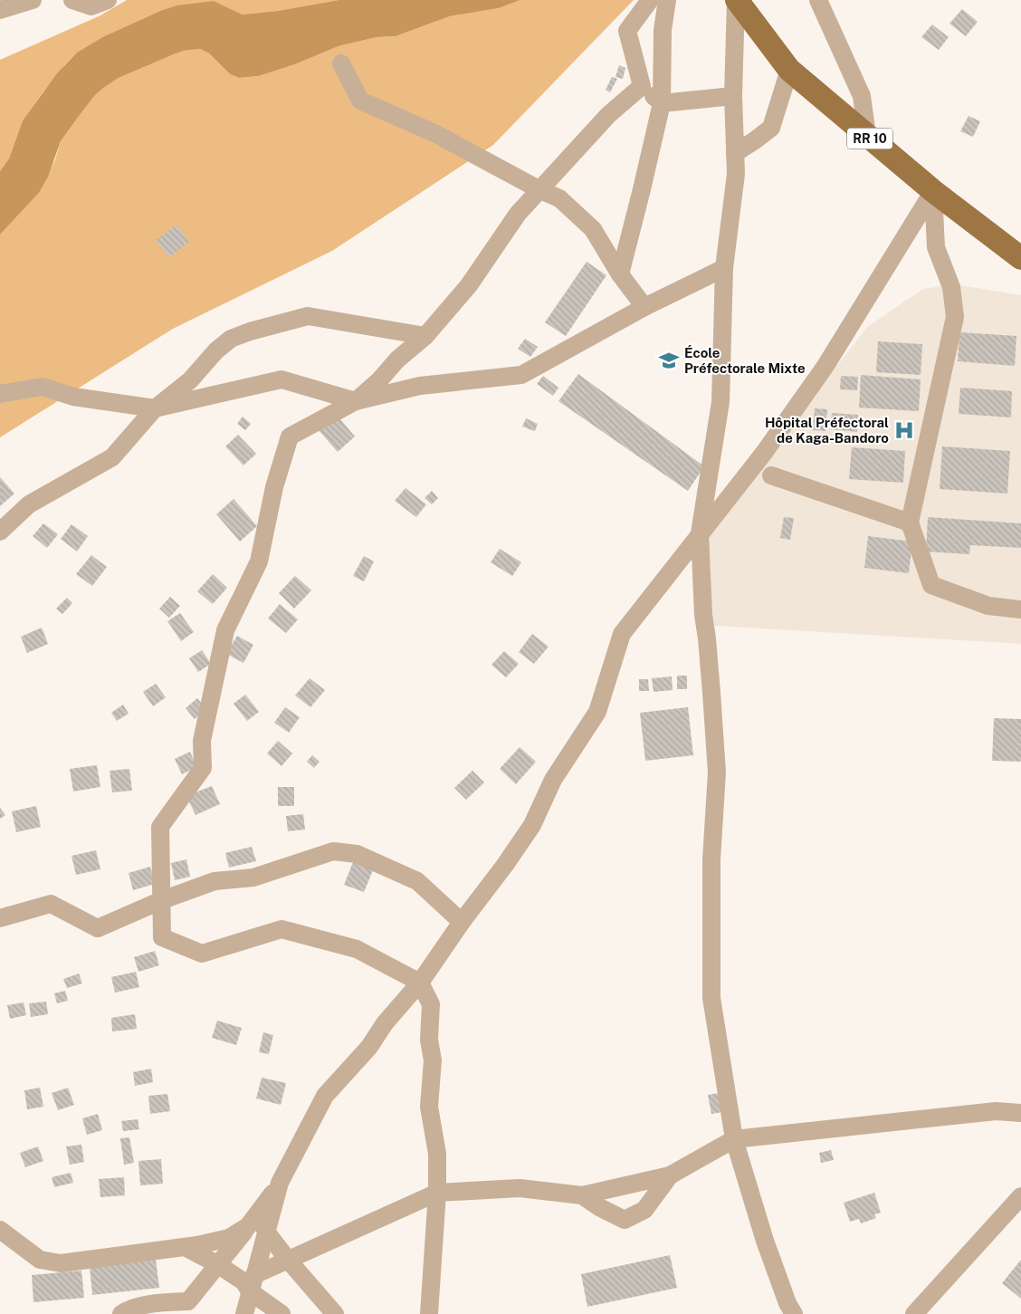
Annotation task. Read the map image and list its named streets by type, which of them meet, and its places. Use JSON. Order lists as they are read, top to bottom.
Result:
{
  "streets": {
    "main road": ["RR 10"]
  },
  "places": {
    "school or university": ["École Préfectorale Mixte"],
    "hospital": ["Hôpital Préfectoral de Kaga-Bandoro"]
  }
}
